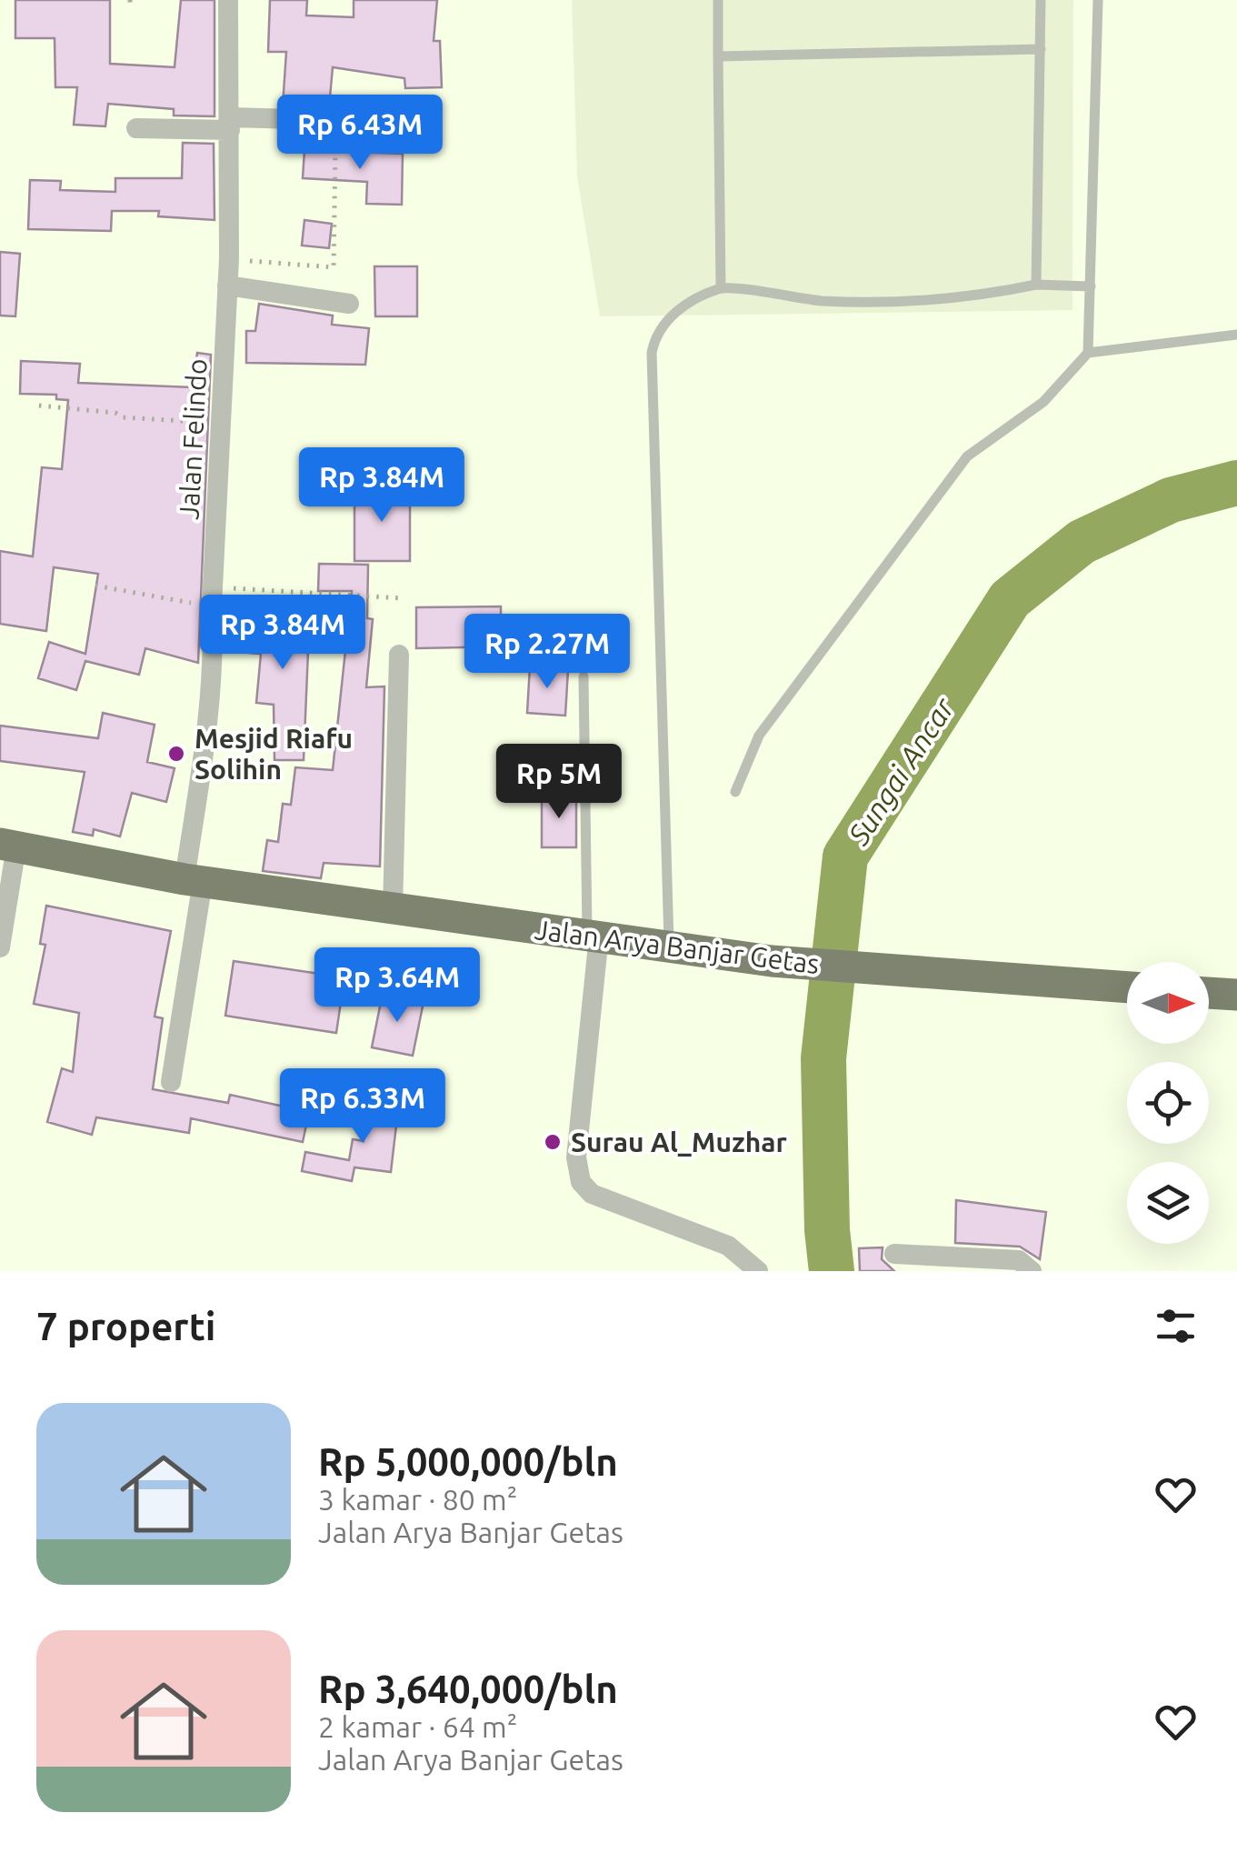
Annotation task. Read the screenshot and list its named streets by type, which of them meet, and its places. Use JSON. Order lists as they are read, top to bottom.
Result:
{
  "streets": {
    "highway": ["Jalan Arya Banjar Getas"],
    "street": ["Jalan Felindo"]
  },
  "crossings": [
    ["Jalan Felindo", "Jalan Arya Banjar Getas"]
  ],
  "water": ["Sungai Ancar"],
  "places": ["Mesjid Riafu Solihin", "Surau Al_Muzhar"],
  "north": "right",
  "page": {
    "price": [
      "Rp 6.43M",
      "Rp 3.84M",
      "Rp 3.84M",
      "Rp 2.27M",
      "Rp 5M",
      "Rp 3.64M",
      "Rp 6.33M"
    ],
    "heading": "7 properti",
    "list": [
      {
        "name": "Rp 5,000,000/bln",
        "note": "3 kamar · 80 m² · Jalan Arya Banjar Getas"
      },
      {
        "name": "Rp 3,640,000/bln",
        "note": "2 kamar · 64 m² · Jalan Arya Banjar Getas"
      }
    ]
  }
}
